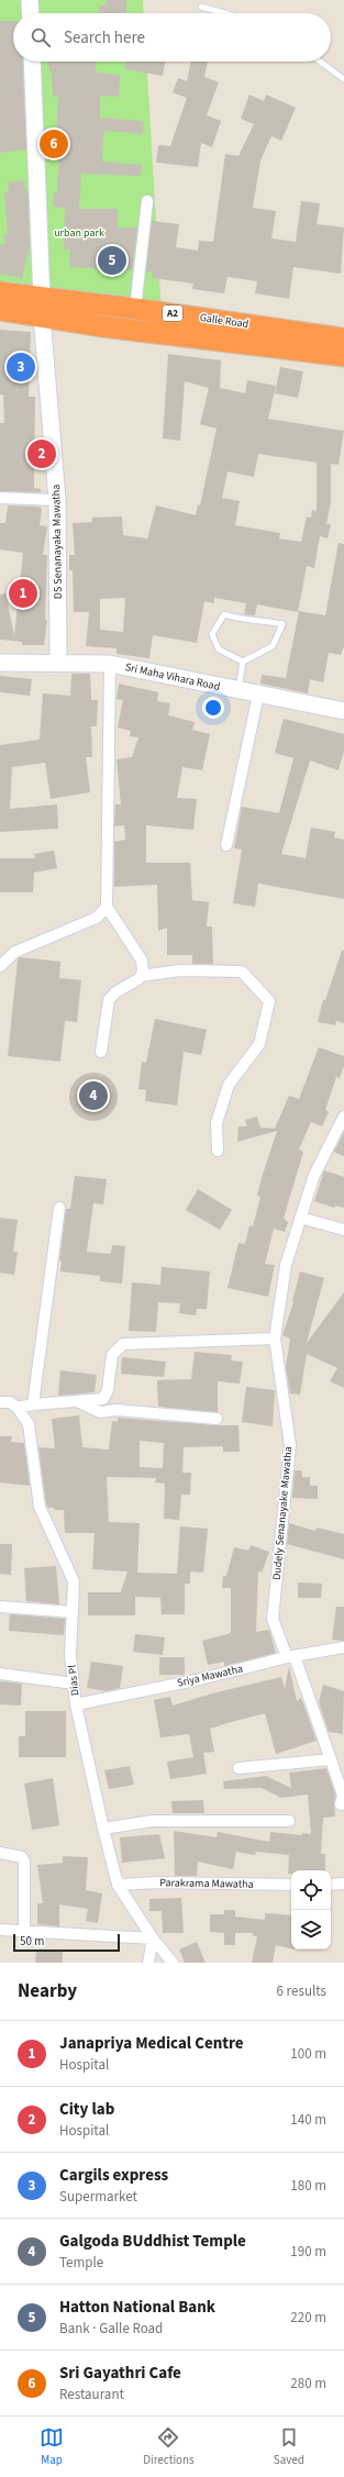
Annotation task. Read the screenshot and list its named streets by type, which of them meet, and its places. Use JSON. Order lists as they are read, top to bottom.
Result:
{
  "streets": {
    "highway": ["A2", "Galle Road"],
    "street": [
      "DS Senanayaka Mawatha",
      "Sri Maha Vihara Road",
      "Dudely Senanayake Mawatha",
      "Sriya Mawatha",
      "Dias Pl",
      "Parakrama Mawatha"
    ]
  },
  "crossings": [
    ["Galle Road", "DS Senanayaka Mawatha"],
    ["DS Senanayaka Mawatha", "Sri Maha Vihara Road"],
    ["Dudely Senanayake Mawatha", "Sriya Mawatha"],
    ["Sriya Mawatha", "Dias Pl"],
    ["Dias Pl", "Parakrama Mawatha"]
  ],
  "parks": ["urban park"],
  "scale_bar": "50 m",
  "page": {
    "search": "Search here",
    "pins": [
      "6",
      "5",
      "3",
      "2",
      "1",
      "4"
    ],
    "scale": "50 m",
    "heading": ["Nearby", "6 results"],
    "list": [
      {
        "mark": "1",
        "name": "Janapriya Medical Centre",
        "note": "Hospital",
        "value": "100 m"
      },
      {
        "mark": "2",
        "name": "City lab",
        "note": "Hospital",
        "value": "140 m"
      },
      {
        "mark": "3",
        "name": "Cargils express",
        "note": "Supermarket",
        "value": "180 m"
      },
      {
        "mark": "4",
        "name": "Galgoda BUddhist Temple",
        "note": "Temple",
        "value": "190 m"
      },
      {
        "mark": "5",
        "name": "Hatton National Bank",
        "note": "Bank · Galle Road",
        "value": "220 m"
      },
      {
        "mark": "6",
        "name": "Sri Gayathri Cafe",
        "note": "Restaurant",
        "value": "280 m"
      }
    ],
    "nav": ["Map", "Directions", "Saved"]
  }
}
